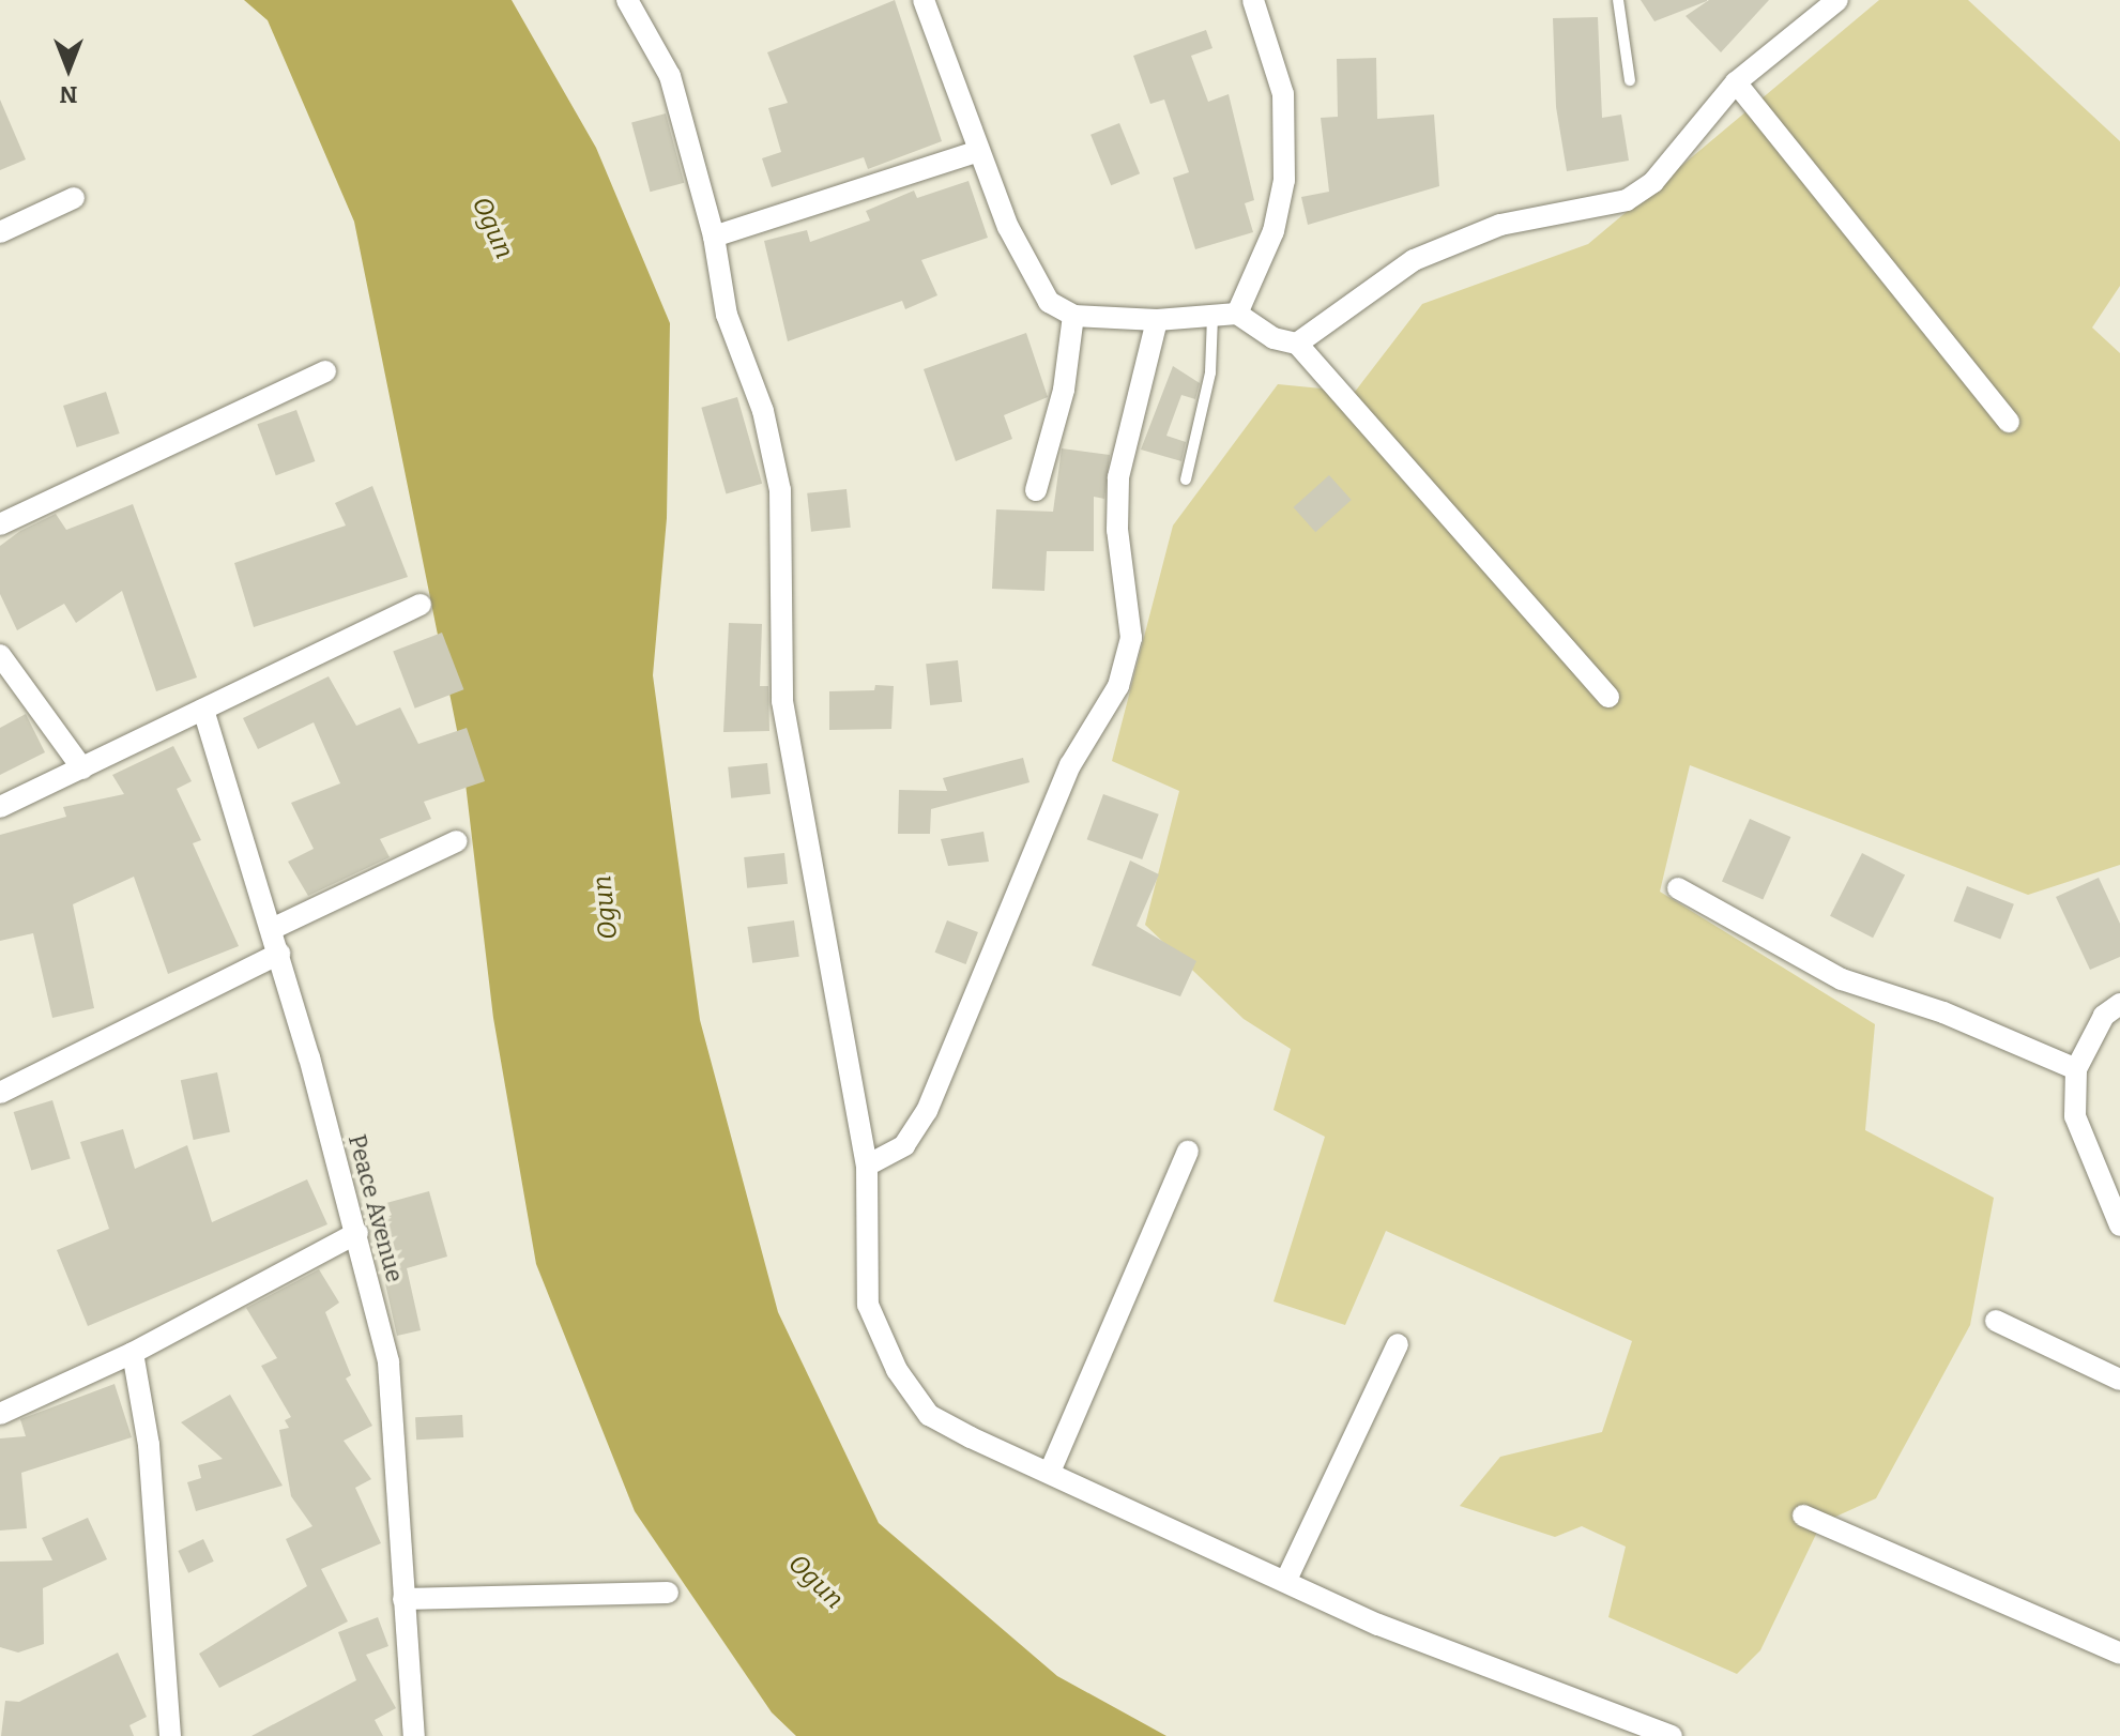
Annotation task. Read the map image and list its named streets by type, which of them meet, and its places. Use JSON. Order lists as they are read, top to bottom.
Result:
{
  "streets": {
    "street": ["Peace Avenue"]
  },
  "water": ["Ogun"],
  "north": "bottom"
}
